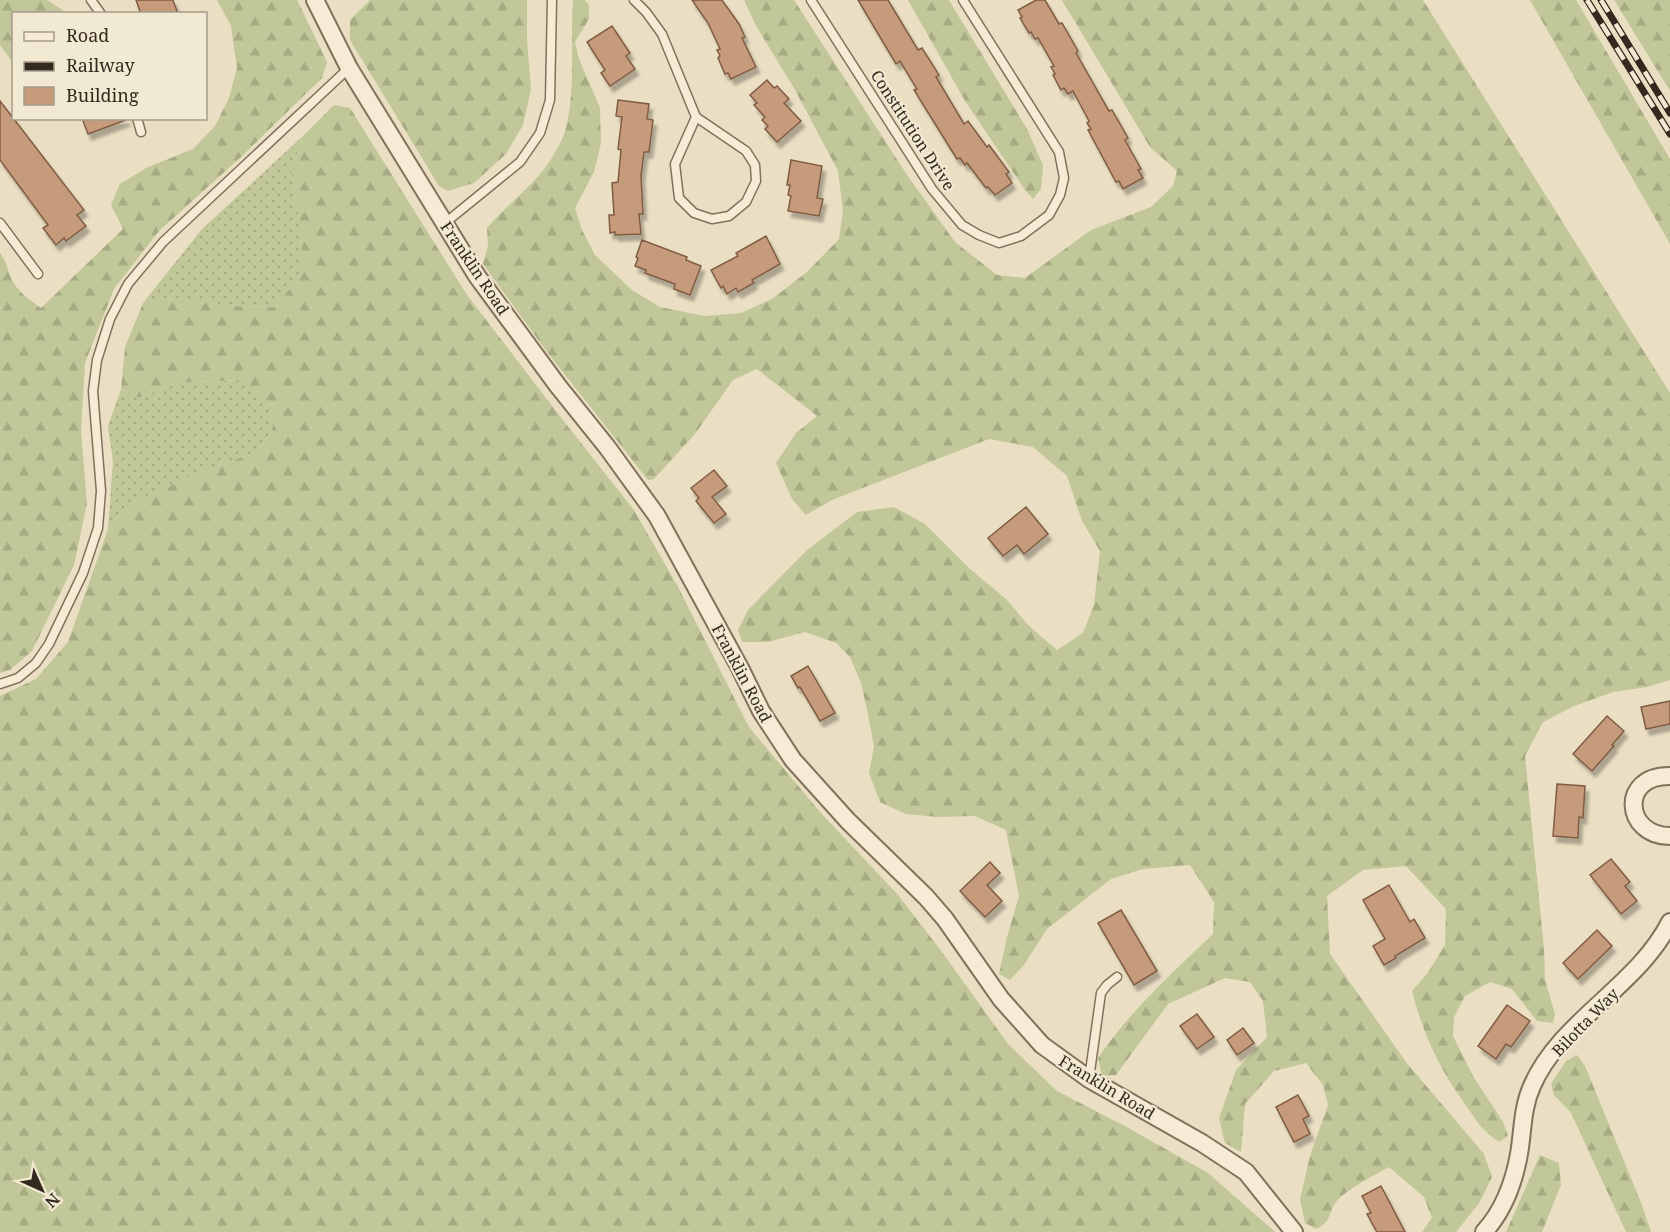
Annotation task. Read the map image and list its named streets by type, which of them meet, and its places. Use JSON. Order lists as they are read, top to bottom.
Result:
{
  "streets": {
    "street": ["Franklin Road", "Bilotta Way"],
    "lane": ["Constitution Drive"]
  },
  "legend": ["Road", "Railway", "Building"],
  "north": "bottom right"
}
